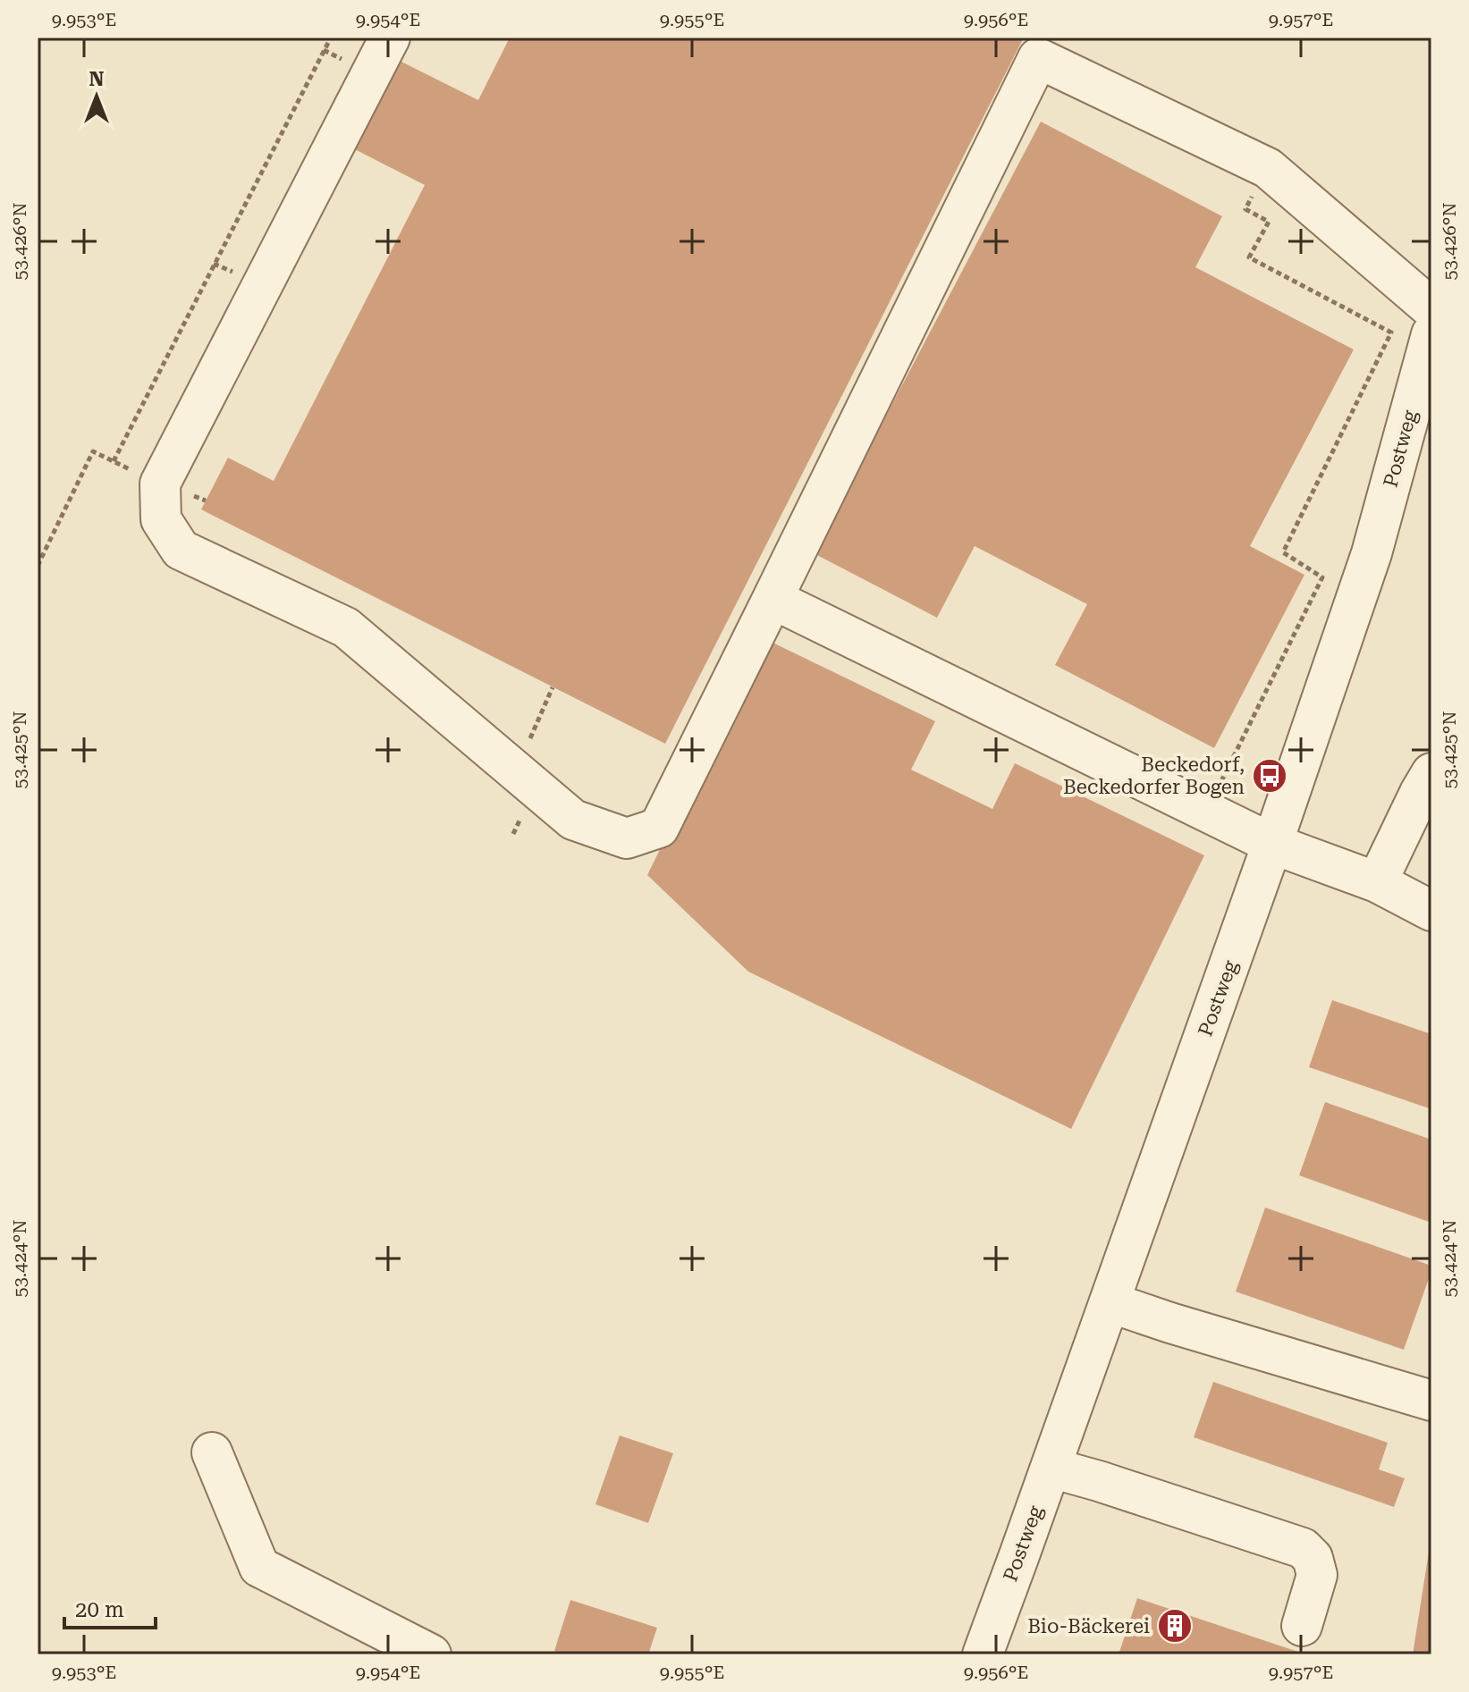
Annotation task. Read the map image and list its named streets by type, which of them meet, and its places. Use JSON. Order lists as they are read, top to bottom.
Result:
{
  "streets": {
    "street": ["Postweg"]
  },
  "places": {
    "bus stop": ["Beckedorf, Beckedorfer Bogen"],
    "building": ["Bio-Bäckerei"]
  },
  "scale_bar": "20 m",
  "north": "top",
  "coordinates": [
    "9.953°E",
    "9.954°E",
    "9.955°E",
    "9.956°E",
    "9.957°E",
    "53.426°N",
    "53.425°N",
    "53.424°N"
  ]
}
